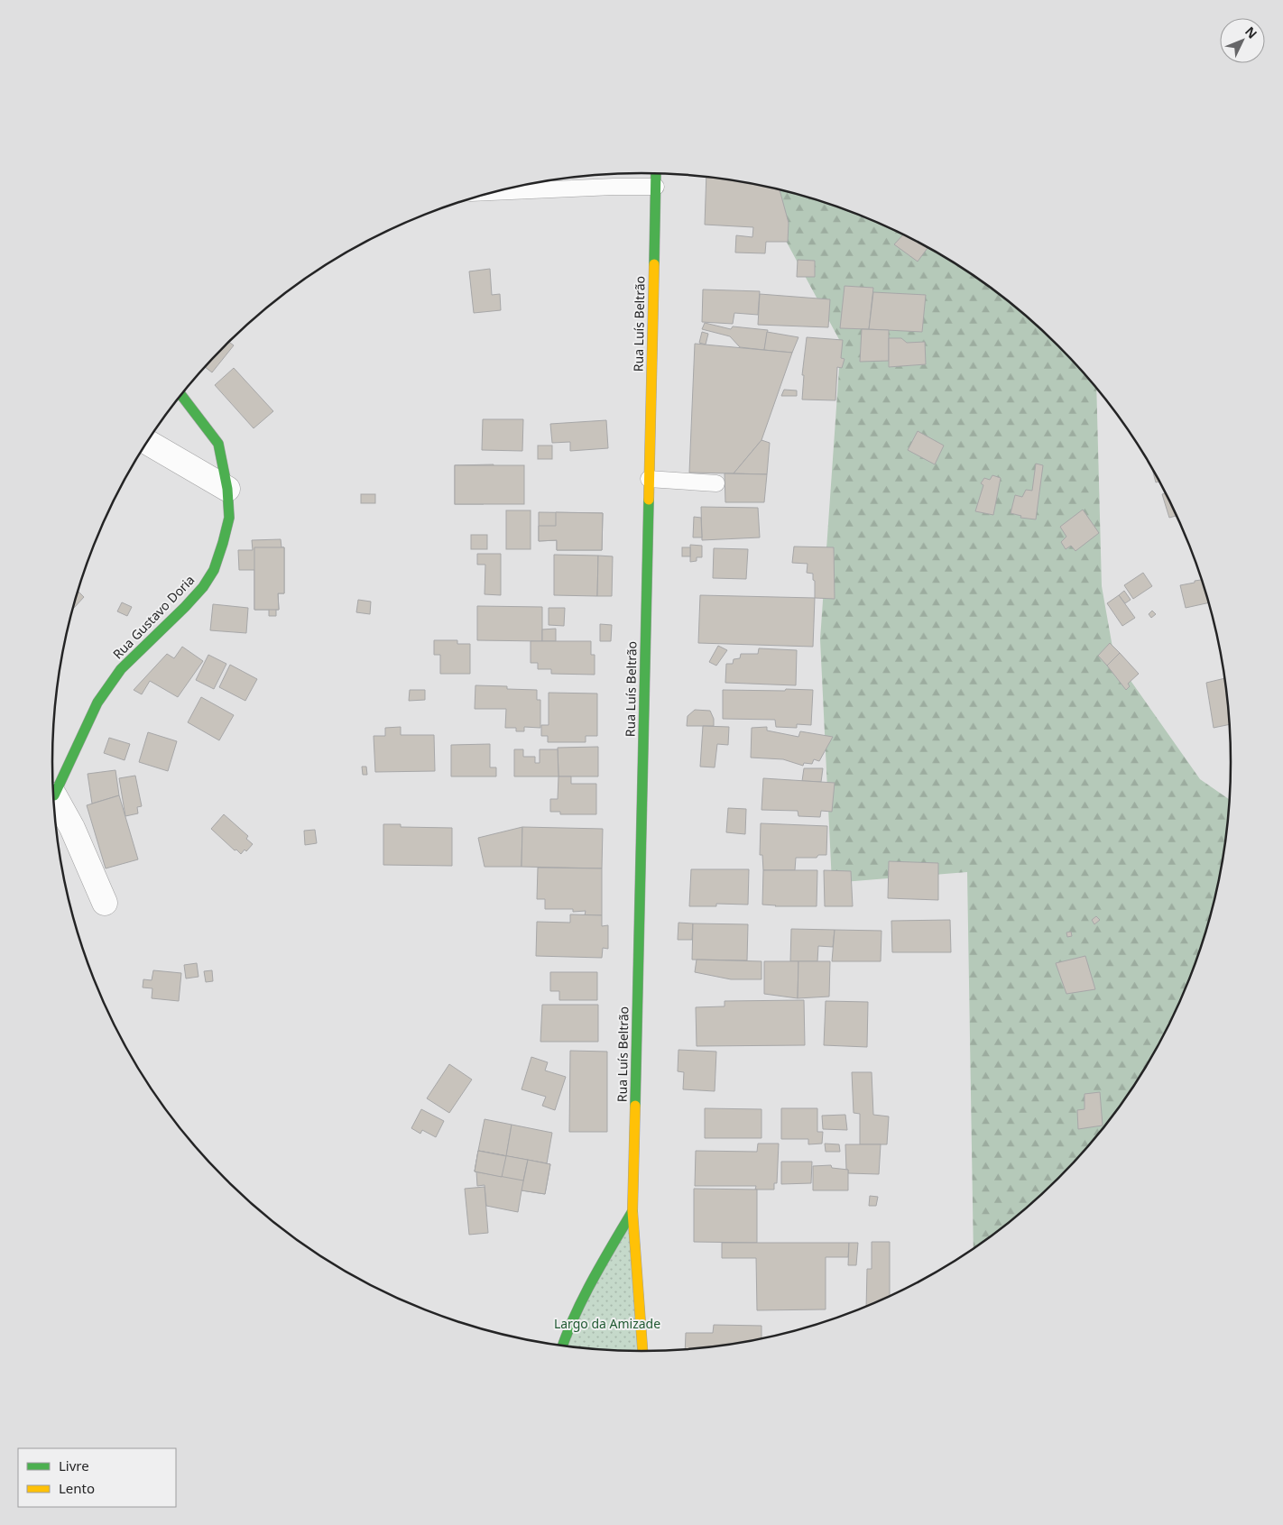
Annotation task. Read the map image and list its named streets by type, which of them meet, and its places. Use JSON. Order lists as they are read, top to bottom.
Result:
{
  "streets": {
    "main road": ["Rua Luís Beltrão", "Rua Gustavo Doria"]
  },
  "parks": ["Largo da Amizade"],
  "legend": ["Livre", "Lento"],
  "north": "top right"
}
